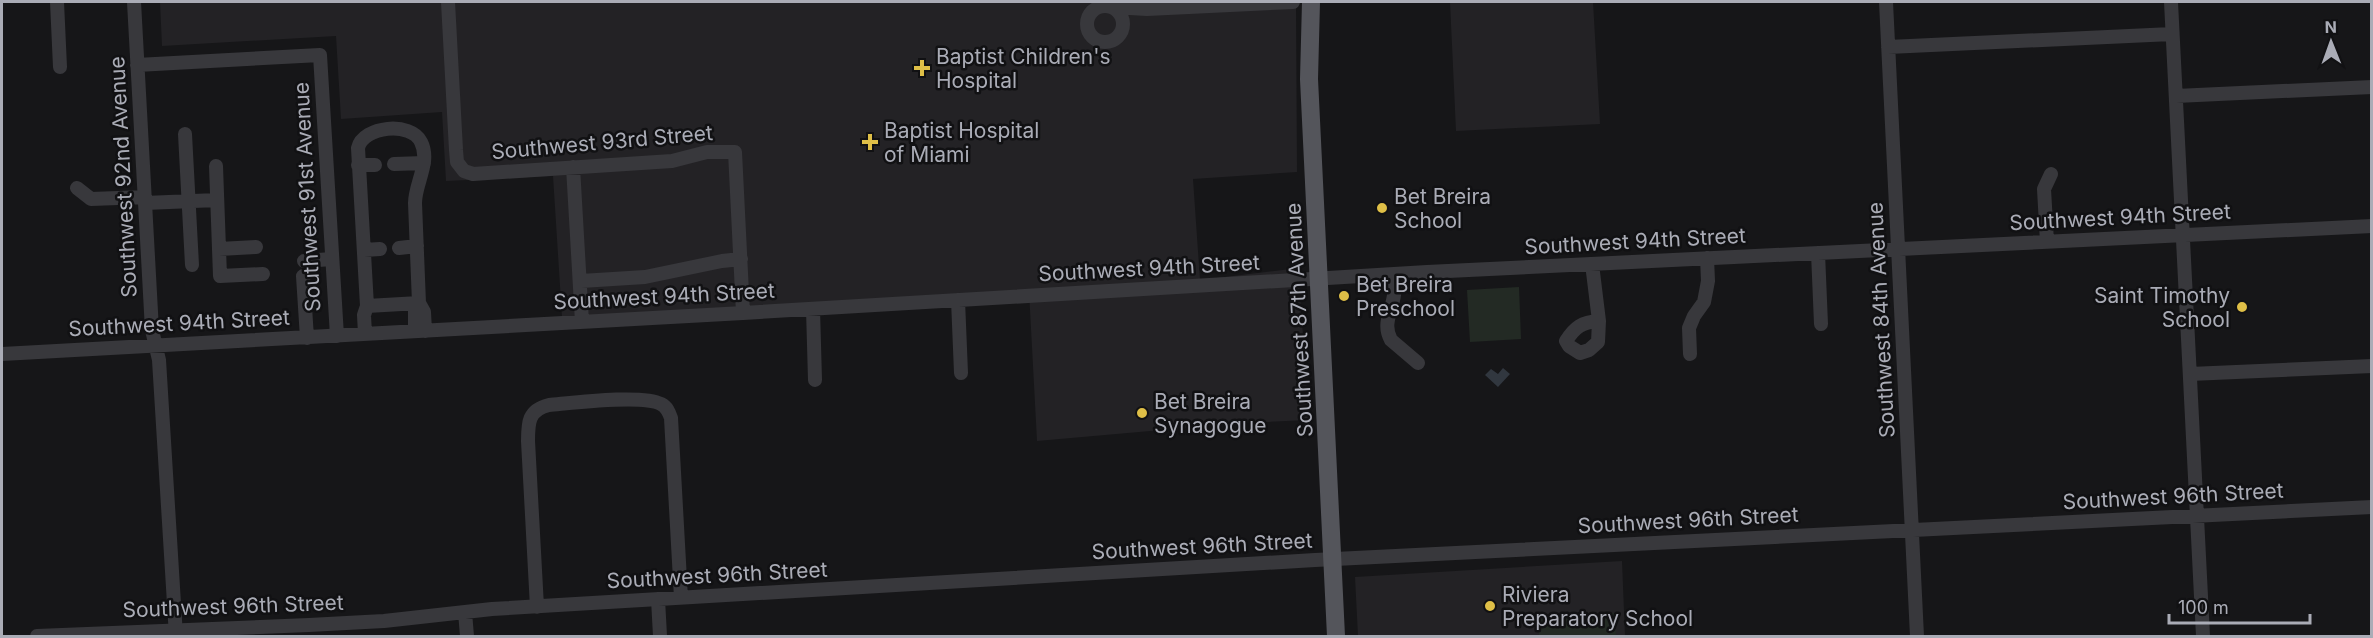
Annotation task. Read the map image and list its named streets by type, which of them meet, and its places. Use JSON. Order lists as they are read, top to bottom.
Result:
{
  "streets": {
    "main road": ["Southwest 87th Avenue"],
    "street": [
      "Southwest 93rd Street",
      "Southwest 92nd Avenue",
      "Southwest 91st Avenue",
      "Southwest 94th Street",
      "Southwest 84th Avenue",
      "Southwest 96th Street"
    ]
  },
  "crossings": [
    ["Southwest 92nd Avenue", "Southwest 91st Avenue"],
    ["Southwest 92nd Avenue", "Southwest 94th Street"],
    ["Southwest 92nd Avenue", "Southwest 96th Street"],
    ["Southwest 91st Avenue", "Southwest 94th Street"],
    ["Southwest 94th Street", "Southwest 87th Avenue"],
    ["Southwest 94th Street", "Southwest 84th Avenue"],
    ["Southwest 87th Avenue", "Southwest 96th Street"],
    ["Southwest 84th Avenue", "Southwest 96th Street"]
  ],
  "places": {
    "health": ["Baptist Children's Hospital", "Baptist Hospital of Miami"],
    "other": [
      "Bet Breira School",
      "Bet Breira Preschool",
      "Saint Timothy School",
      "Bet Breira Synagogue",
      "Riviera Preparatory School"
    ]
  },
  "scale_bar": "100 m",
  "north": "top"
}
